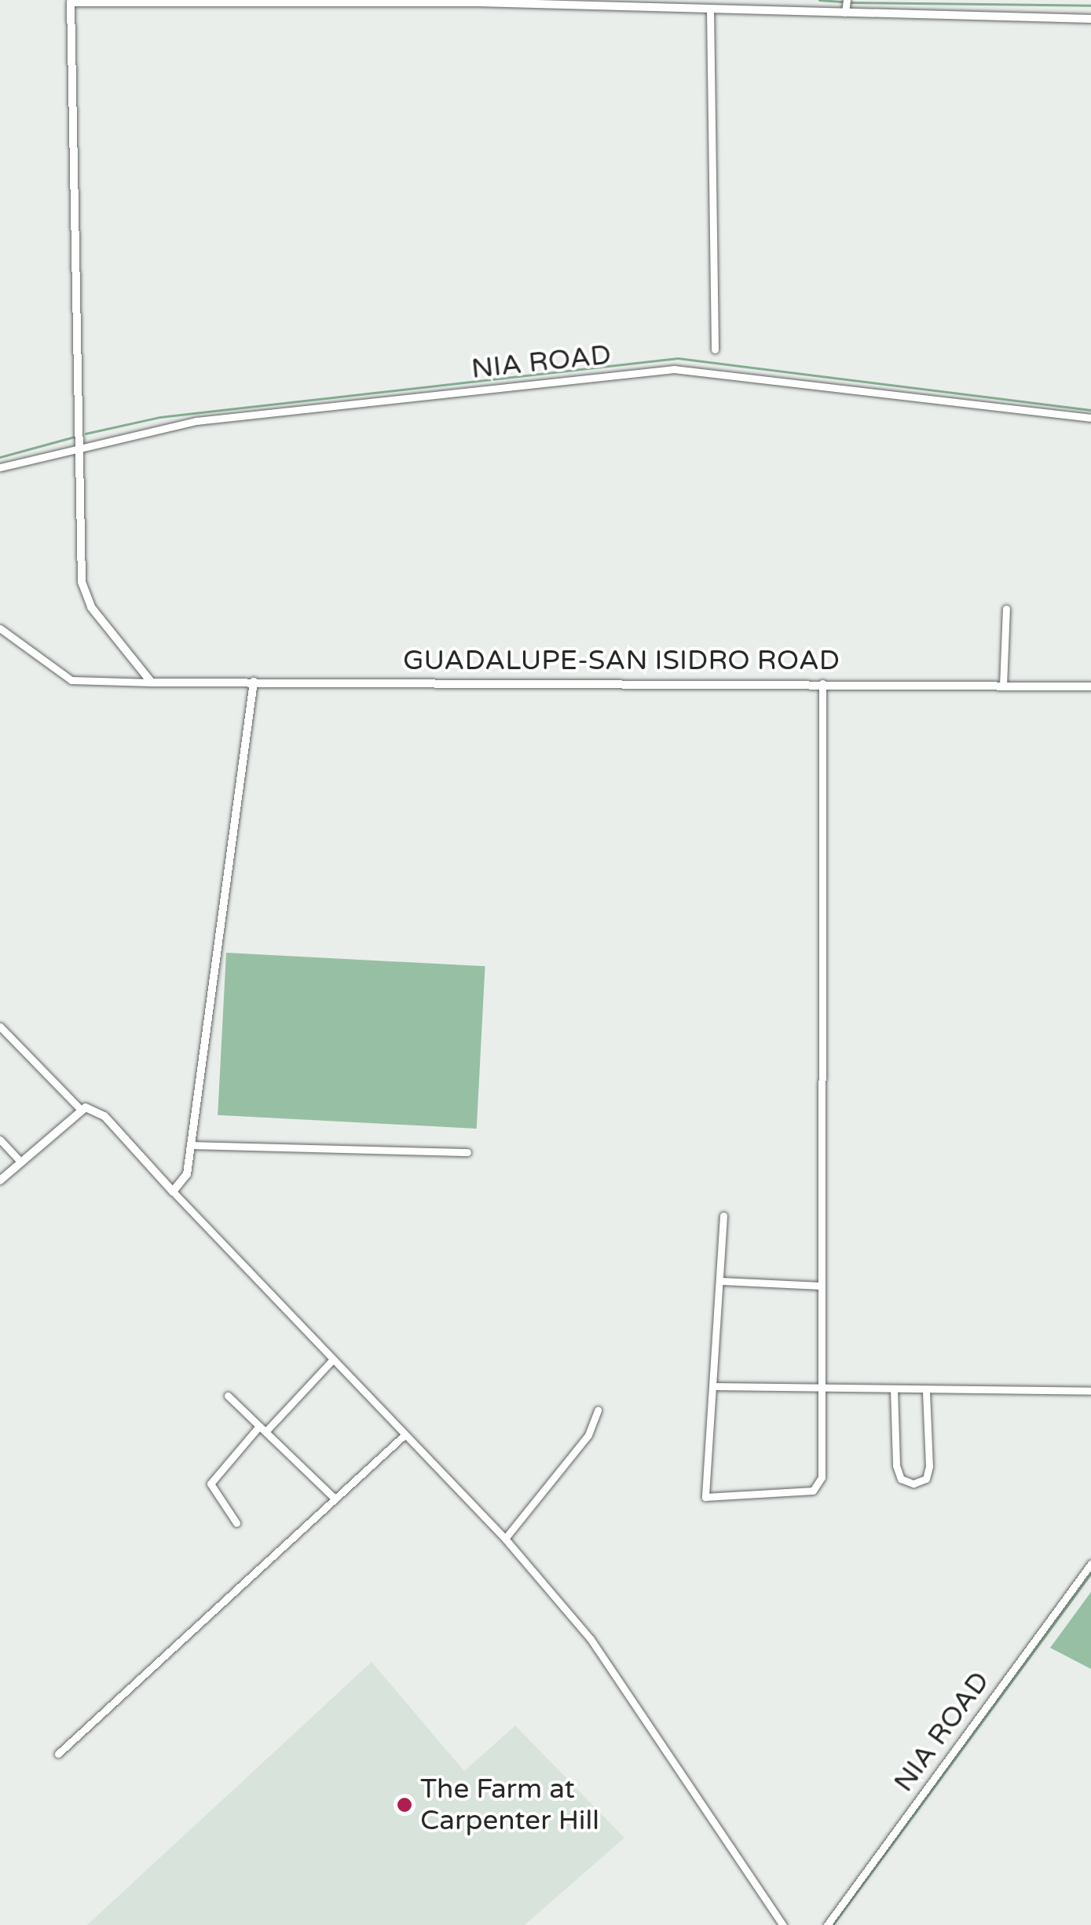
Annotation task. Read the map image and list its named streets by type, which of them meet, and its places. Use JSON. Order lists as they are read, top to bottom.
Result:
{
  "streets": {
    "street": ["NIA ROAD", "GUADALUPE-SAN ISIDRO ROAD"]
  },
  "places": ["The Farm at Carpenter Hill"]
}
